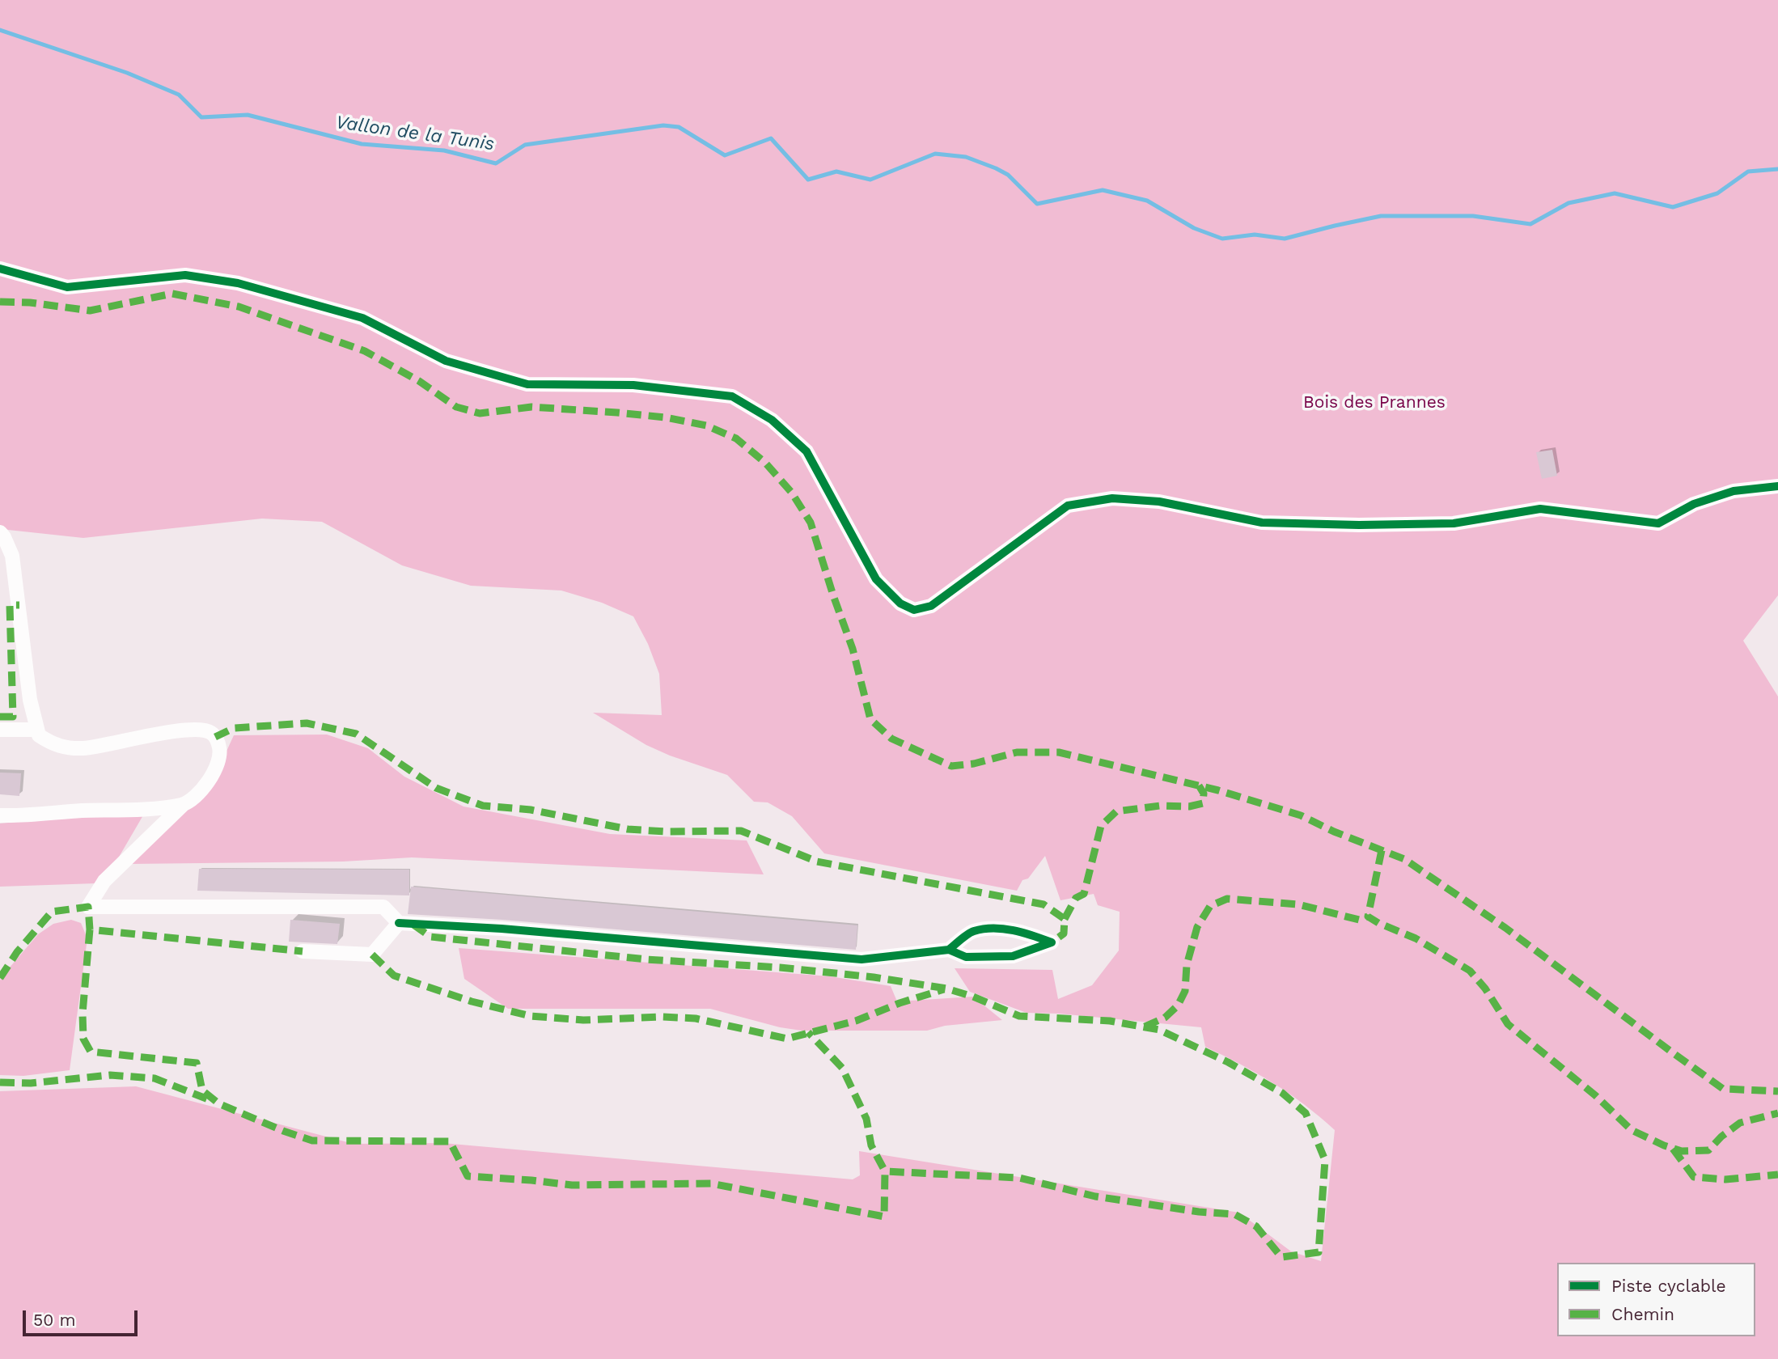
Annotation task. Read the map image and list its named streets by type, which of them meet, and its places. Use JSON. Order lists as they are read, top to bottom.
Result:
{
  "water": ["Vallon de la Tunis"],
  "parks": ["Bois des Prannes"],
  "legend": ["Piste cyclable", "Chemin"],
  "scale_bar": "50 m"
}
